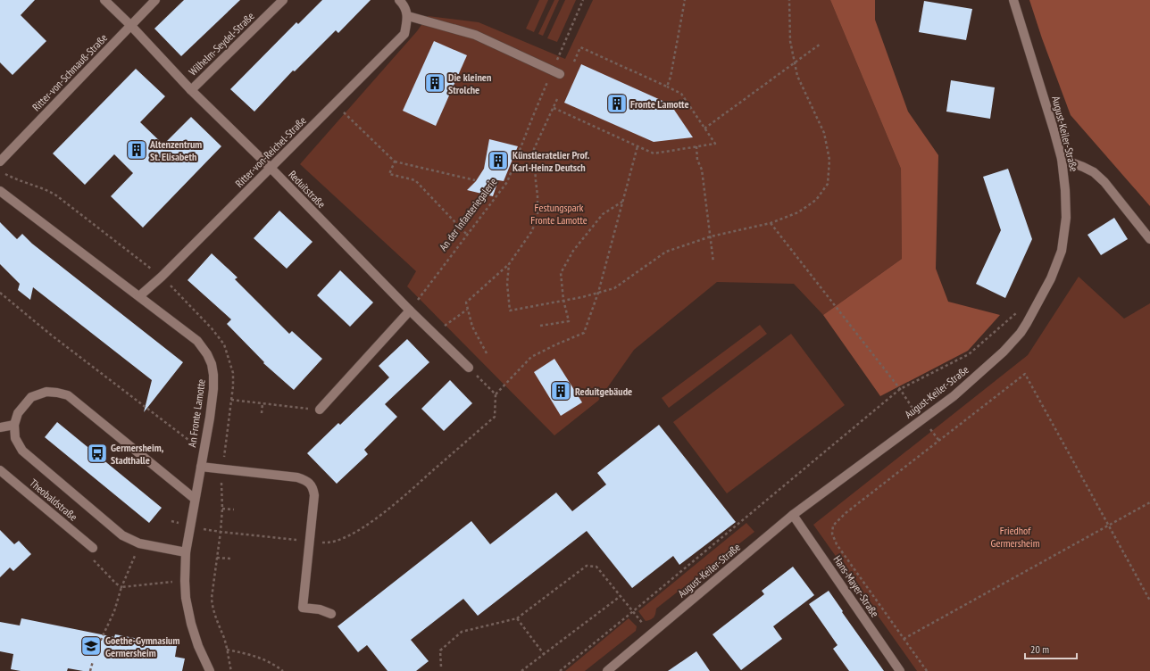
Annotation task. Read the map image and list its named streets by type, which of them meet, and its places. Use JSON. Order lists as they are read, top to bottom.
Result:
{
  "streets": {
    "street": [
      "Wilhelm-Seydel-Straße",
      "Ritter-von-Schmauß-Straße",
      "August-Keiler-Straße",
      "Ritter-von-Reichel-Straße",
      "Reduitstraße",
      "An Fronte Lamotte",
      "Theobaldstraße",
      "Hans-Mayer-Straße"
    ],
    "path": ["An der Infanteriegalerie"]
  },
  "crossings": [
    ["Wilhelm-Seydel-Straße", "Reduitstraße"],
    ["Ritter-von-Schmauß-Straße", "Reduitstraße"],
    ["August-Keiler-Straße", "Hans-Mayer-Straße"],
    ["Ritter-von-Reichel-Straße", "Reduitstraße"],
    ["Ritter-von-Reichel-Straße", "An Fronte Lamotte"],
    ["Reduitstraße", "An der Infanteriegalerie"]
  ],
  "parks": ["Festungspark Fronte Lamotte", "Friedhof Germersheim"],
  "places": {
    "building": [
      "Die kleinen Strolche",
      "Fronte Lamotte",
      "Altenzentrum St. Elisabeth",
      "Künstleratelier Prof. Karl-Heinz Deutsch",
      "Reduitgebäude"
    ],
    "bus stop": ["Germersheim, Stadthalle"],
    "school or university": ["Goethe-Gymnasium Germersheim"]
  },
  "scale_bar": "20 m"
}
